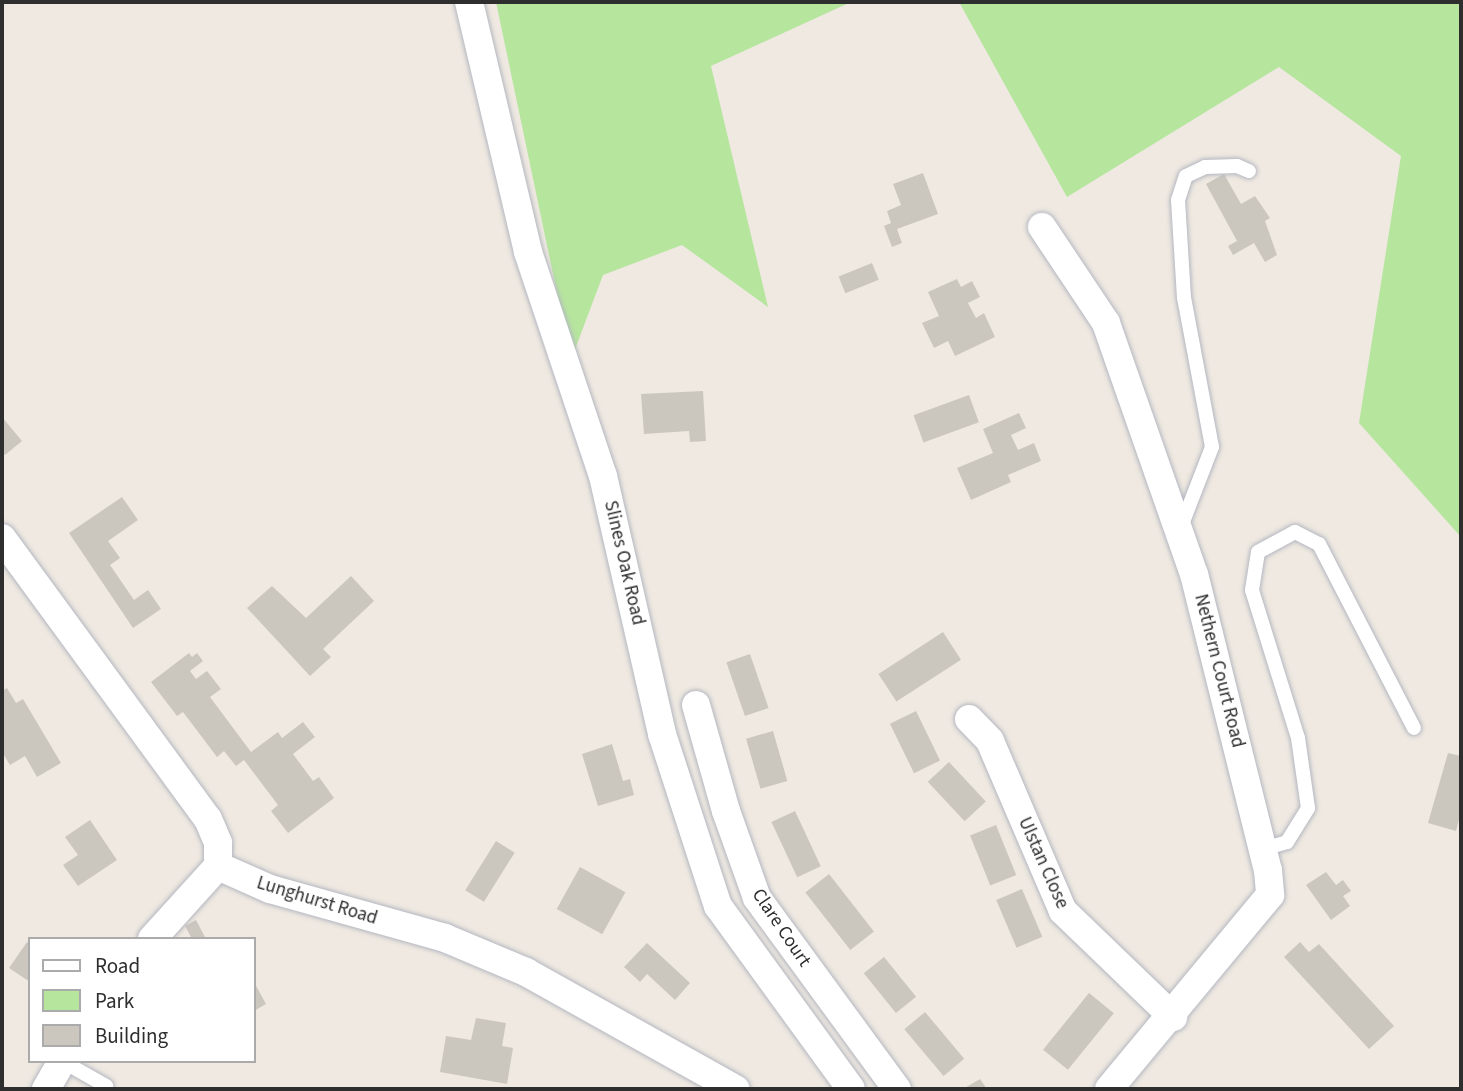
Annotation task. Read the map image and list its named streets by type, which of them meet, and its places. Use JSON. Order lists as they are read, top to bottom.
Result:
{
  "streets": {
    "street": [
      "Slines Oak Road",
      "Nethern Court Road",
      "Ulstan Close",
      "Lunghurst Road",
      "Clare Court"
    ]
  },
  "crossings": [
    ["Nethern Court Road", "Ulstan Close"]
  ],
  "legend": ["Road", "Park", "Building"]
}
